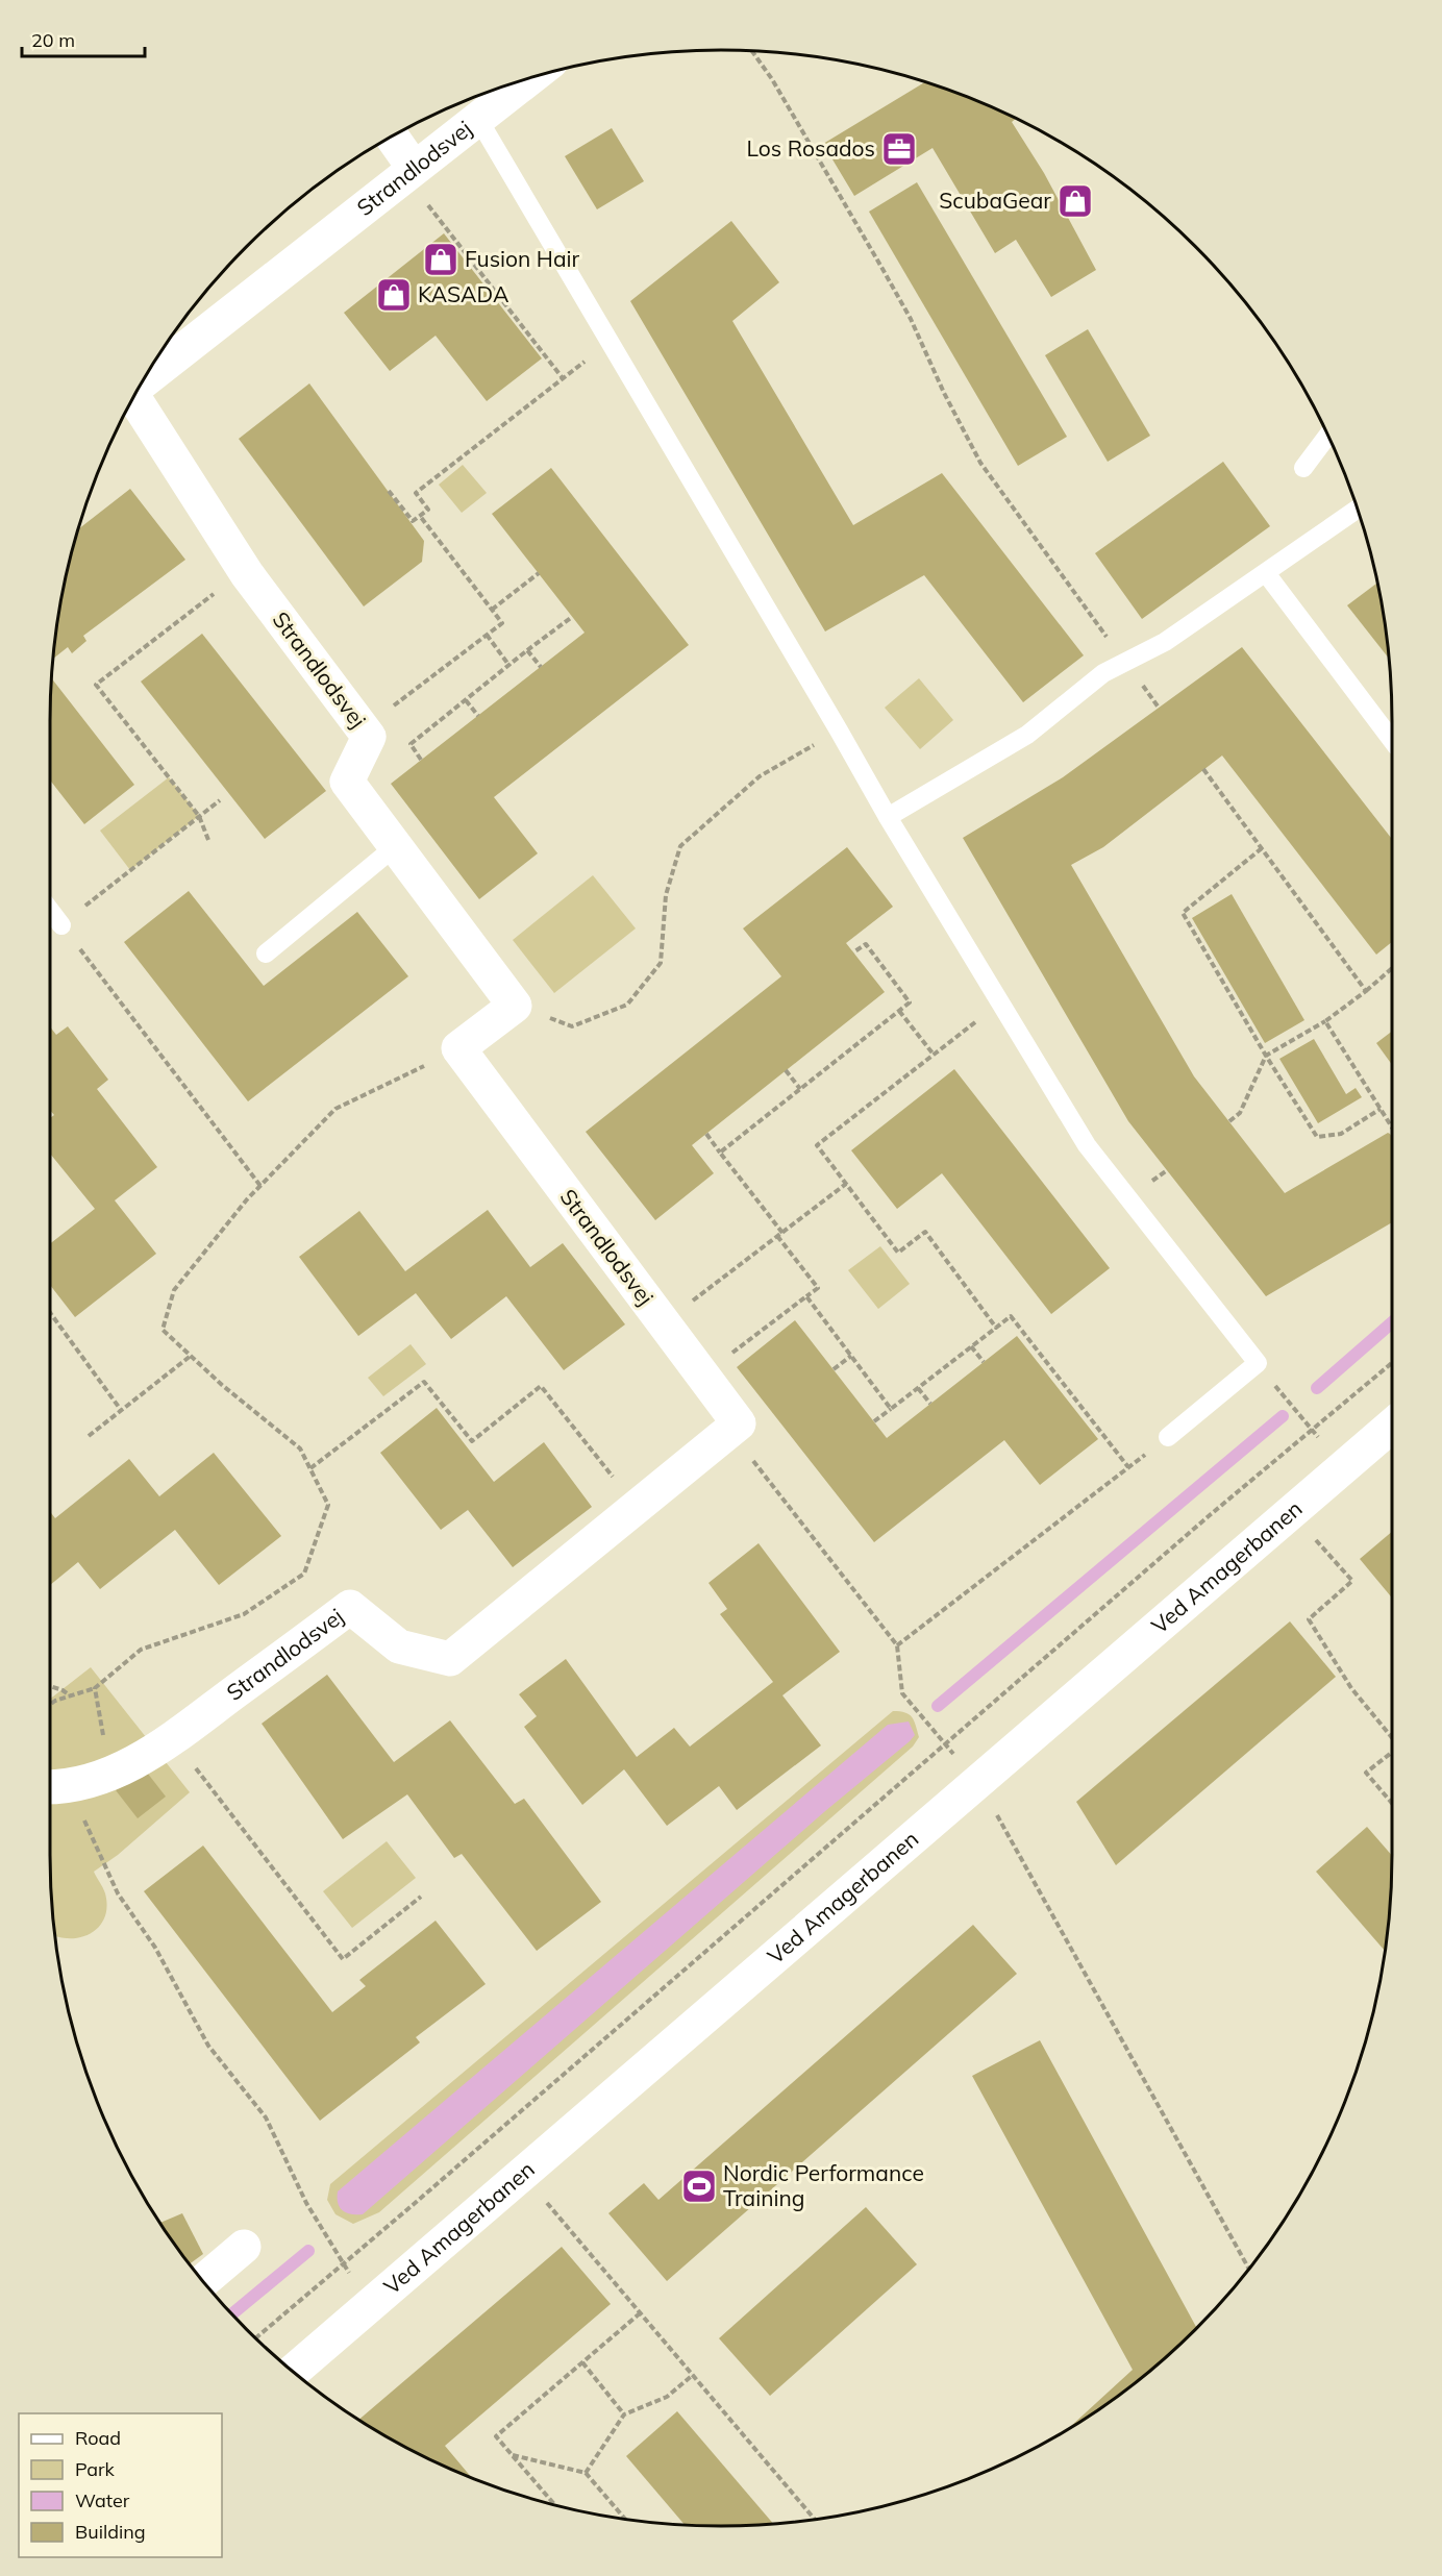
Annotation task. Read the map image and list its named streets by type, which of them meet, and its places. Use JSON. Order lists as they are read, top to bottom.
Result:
{
  "streets": {
    "street": ["Strandlodsvej", "Ved Amagerbanen"]
  },
  "places": {
    "office": ["Los Rosados"],
    "shop": ["ScubaGear", "Fusion Hair", "KASADA"],
    "sports": ["Nordic Performance Training"]
  },
  "legend": [
    "Road",
    "Park",
    "Water",
    "Building"
  ],
  "scale_bar": "20 m"
}
